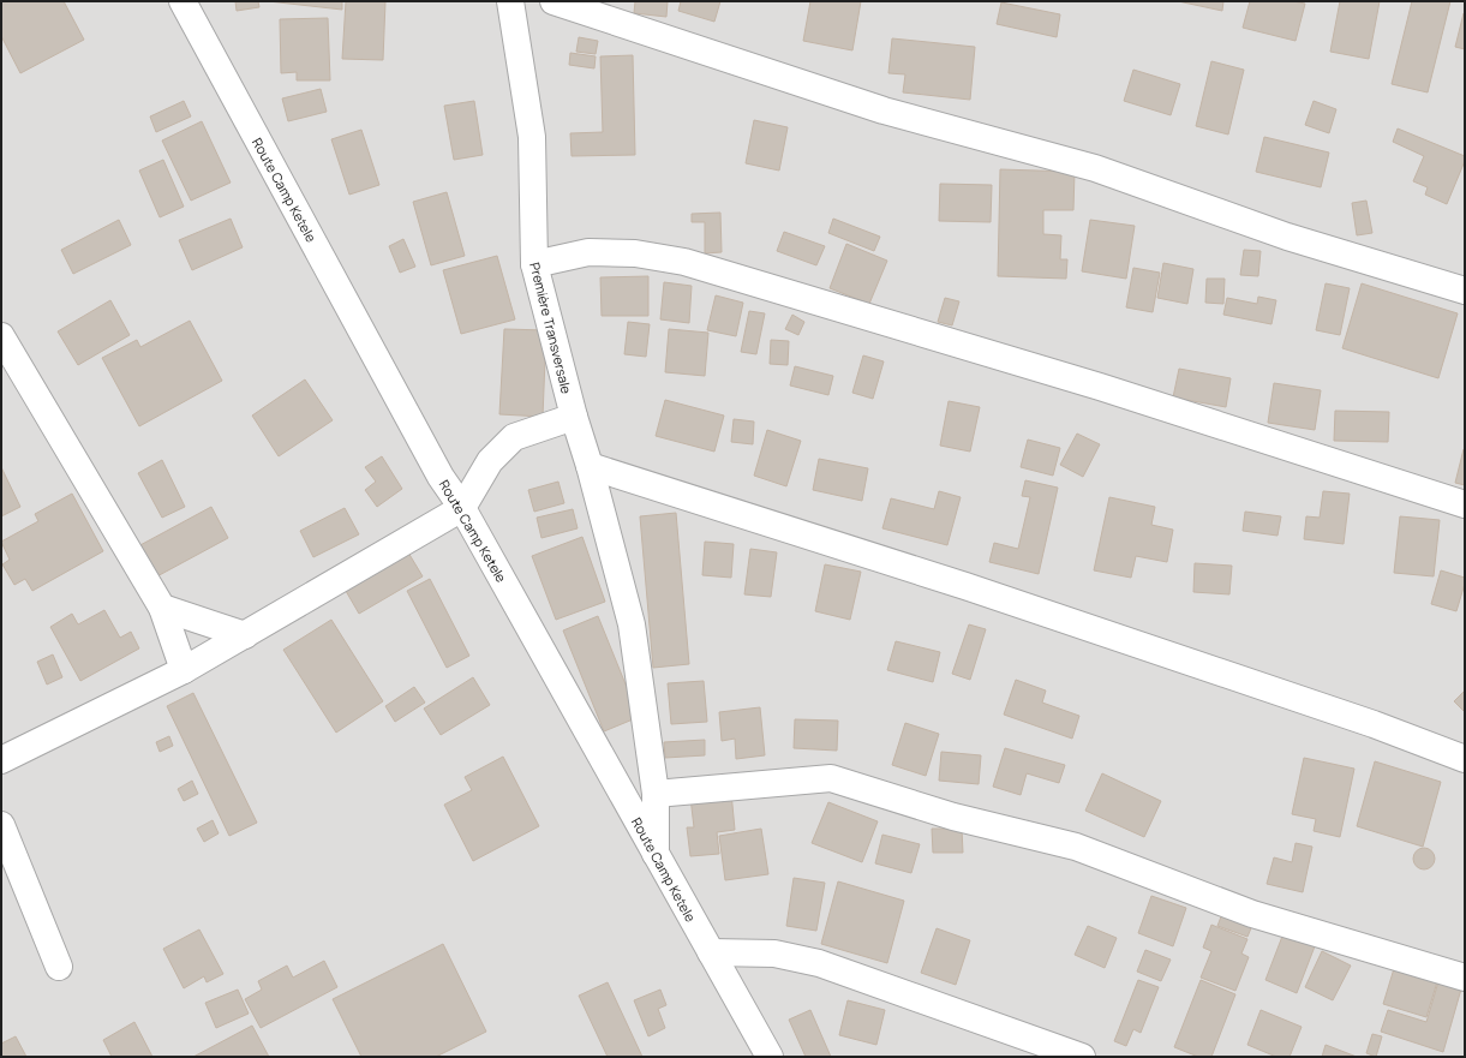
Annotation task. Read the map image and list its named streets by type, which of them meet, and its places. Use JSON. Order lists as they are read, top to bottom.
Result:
{
  "streets": {
    "street": ["Route Camp Ketele", "Première Transversale"]
  },
  "crossings": [
    ["Route Camp Ketele", "Première Transversale"]
  ]
}
